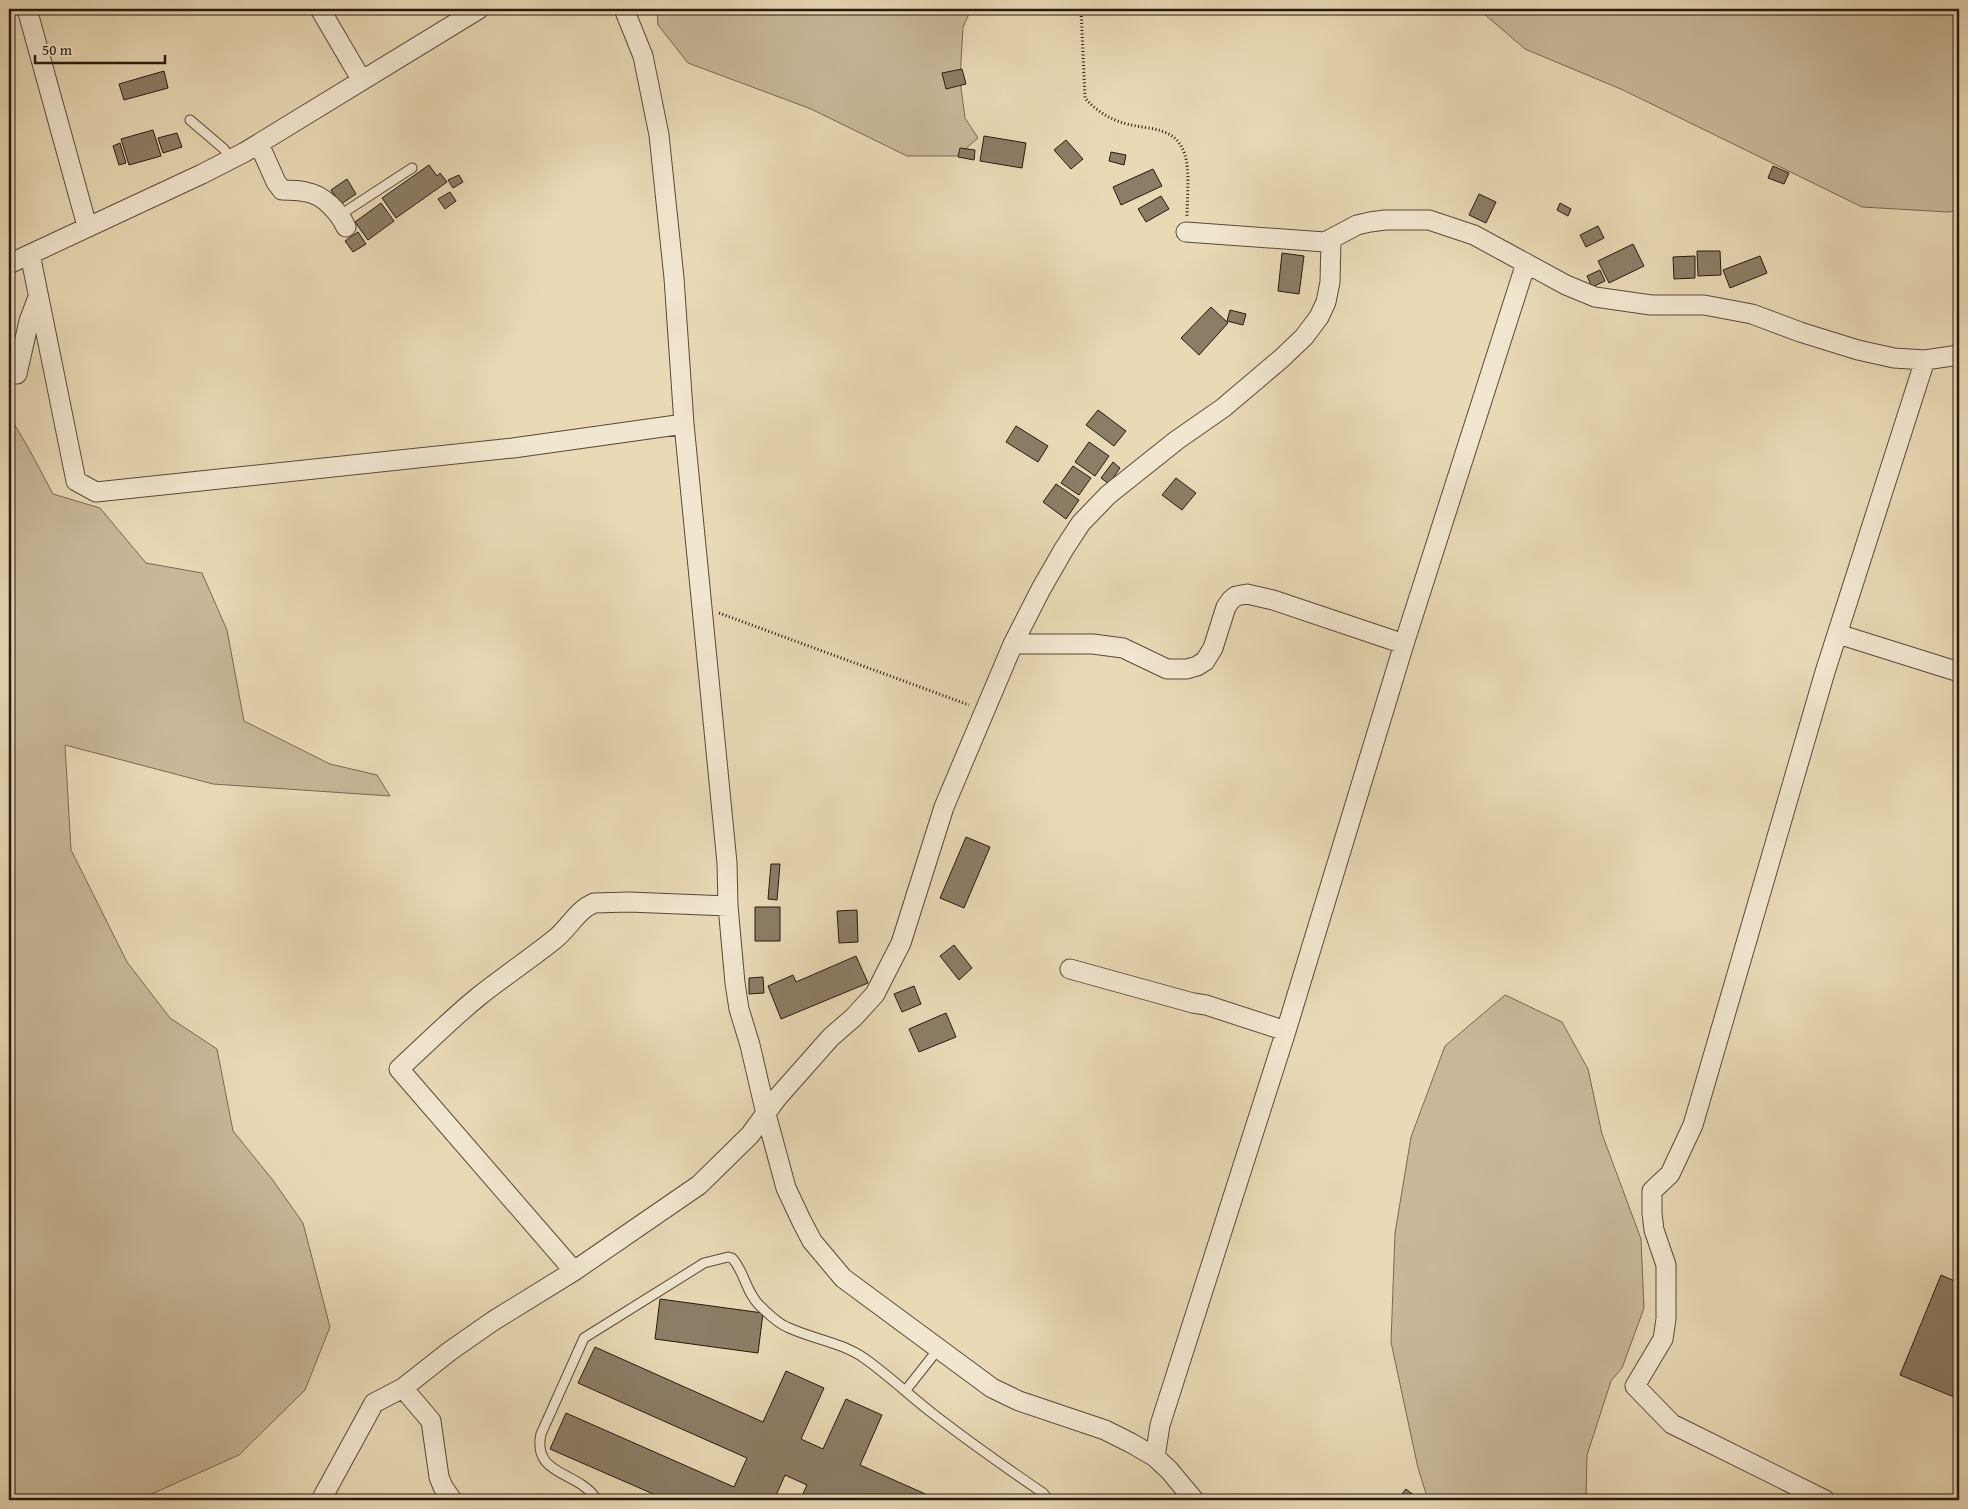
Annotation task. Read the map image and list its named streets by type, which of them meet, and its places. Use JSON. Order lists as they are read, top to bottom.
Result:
{
  "scale_bar": "50 m"
}
